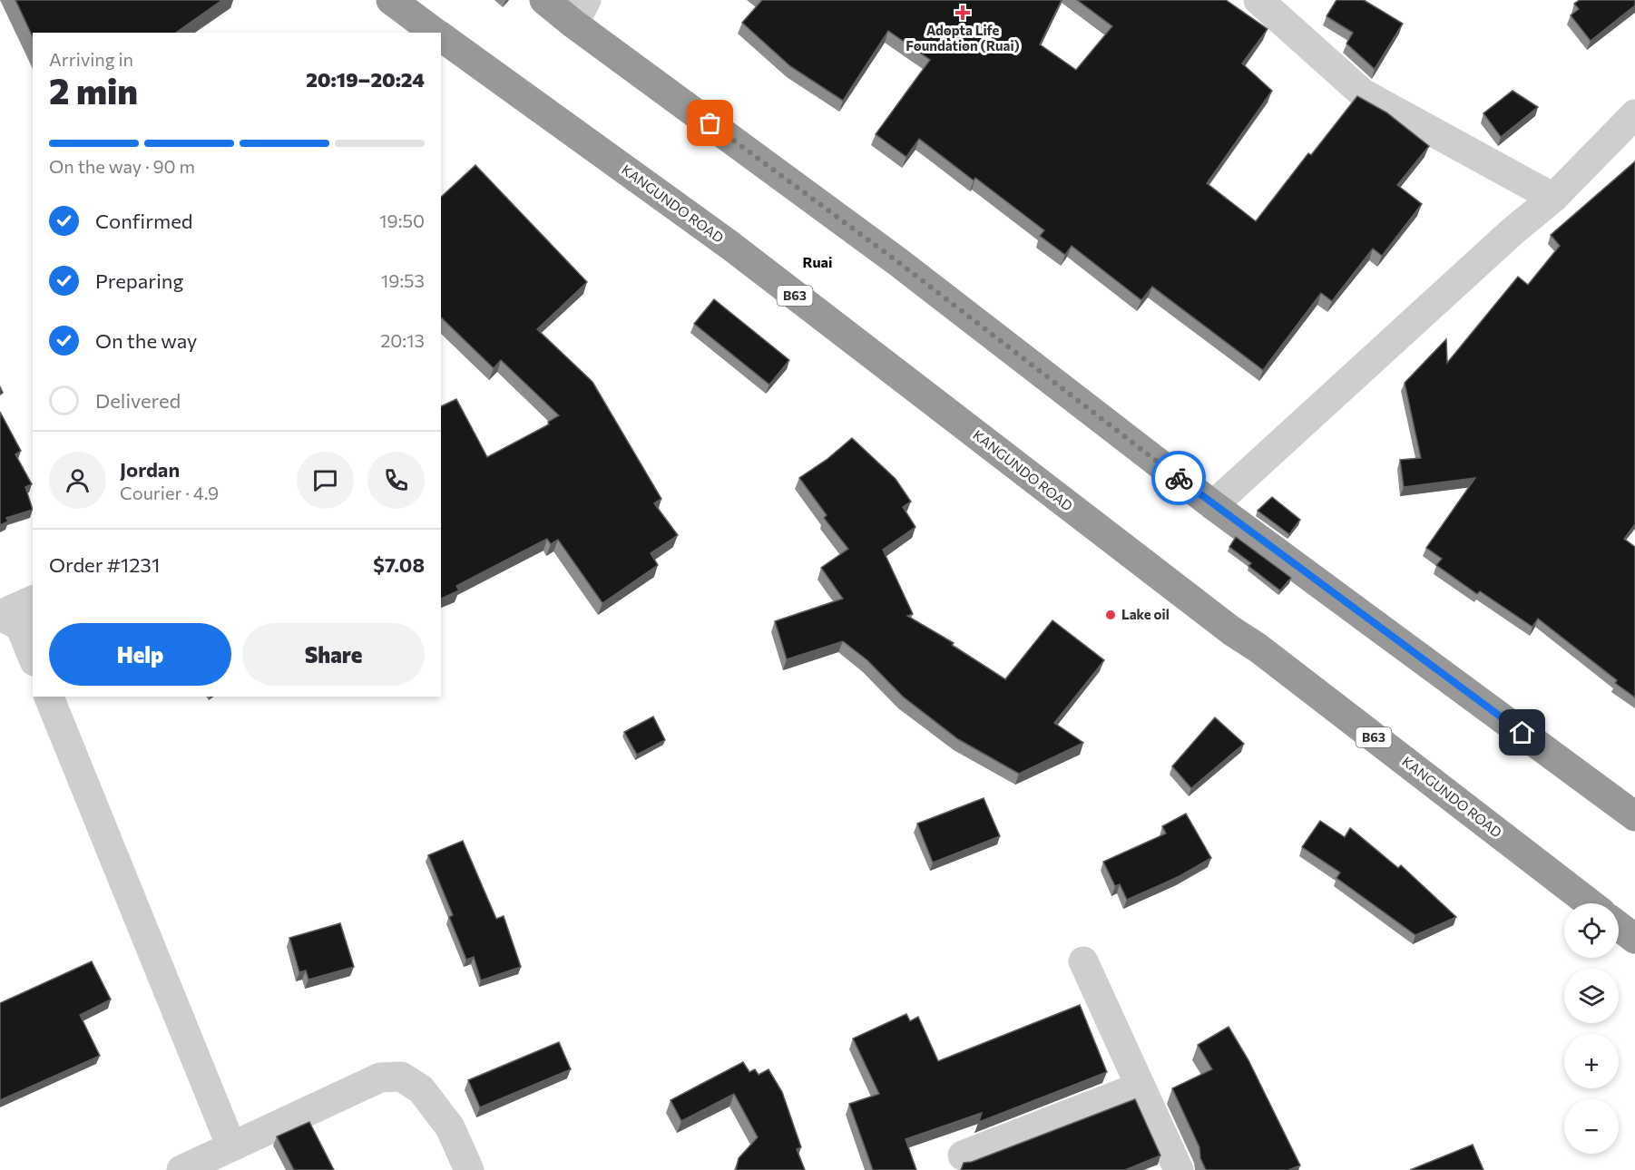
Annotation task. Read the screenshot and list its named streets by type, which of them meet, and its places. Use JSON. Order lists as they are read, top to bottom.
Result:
{
  "streets": {
    "highway": ["KANGUNDO ROAD", "B63"]
  },
  "districts": ["Ruai"],
  "places": {
    "health": ["Adopta Life Foundation (Ruai)"],
    "other": ["Lake oil"]
  },
  "page": {
    "heading": ["2 min", "Arriving in", "20:19–20:24"],
    "panel": [
      "Jordan",
      "Courier · 4.9",
      "Order #1231",
      "$7.08"
    ],
    "bar": "On the way · 90 m",
    "list": [
      ["Confirmed", "19:50"],
      ["Preparing", "19:53"],
      ["On the way", "20:13"],
      "Delivered"
    ],
    "buttons": ["Help", "Share"],
    "map_buttons": ["+", "−"]
  }
}
